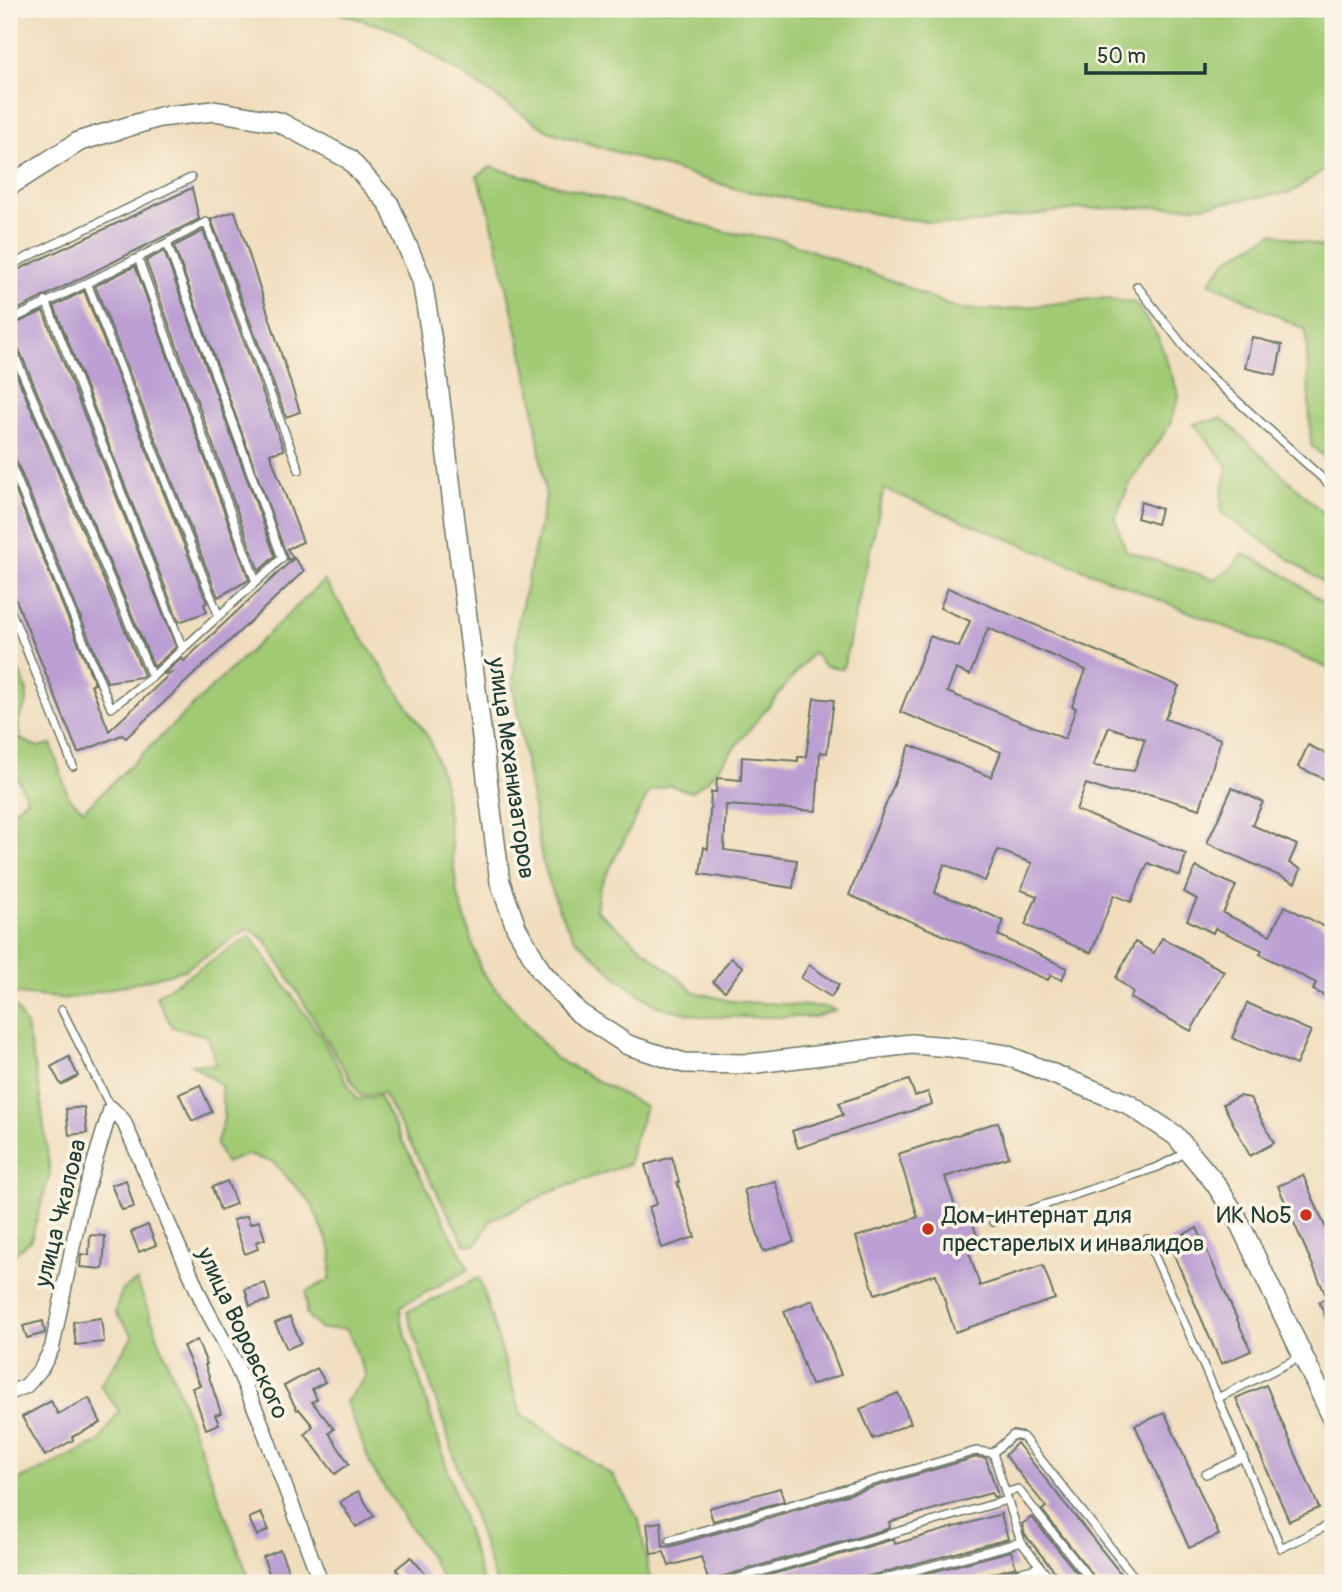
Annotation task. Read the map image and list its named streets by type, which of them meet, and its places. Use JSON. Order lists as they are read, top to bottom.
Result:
{
  "streets": {
    "main road": ["улица Механизаторов"],
    "street": ["улица Чкалова", "улица Воровского"]
  },
  "crossings": [
    ["улица Чкалова", "улица Воровского"]
  ],
  "places": ["ИК №5", "Дом-интернат для престарелых и инвалидов"],
  "scale_bar": "50 m"
}
